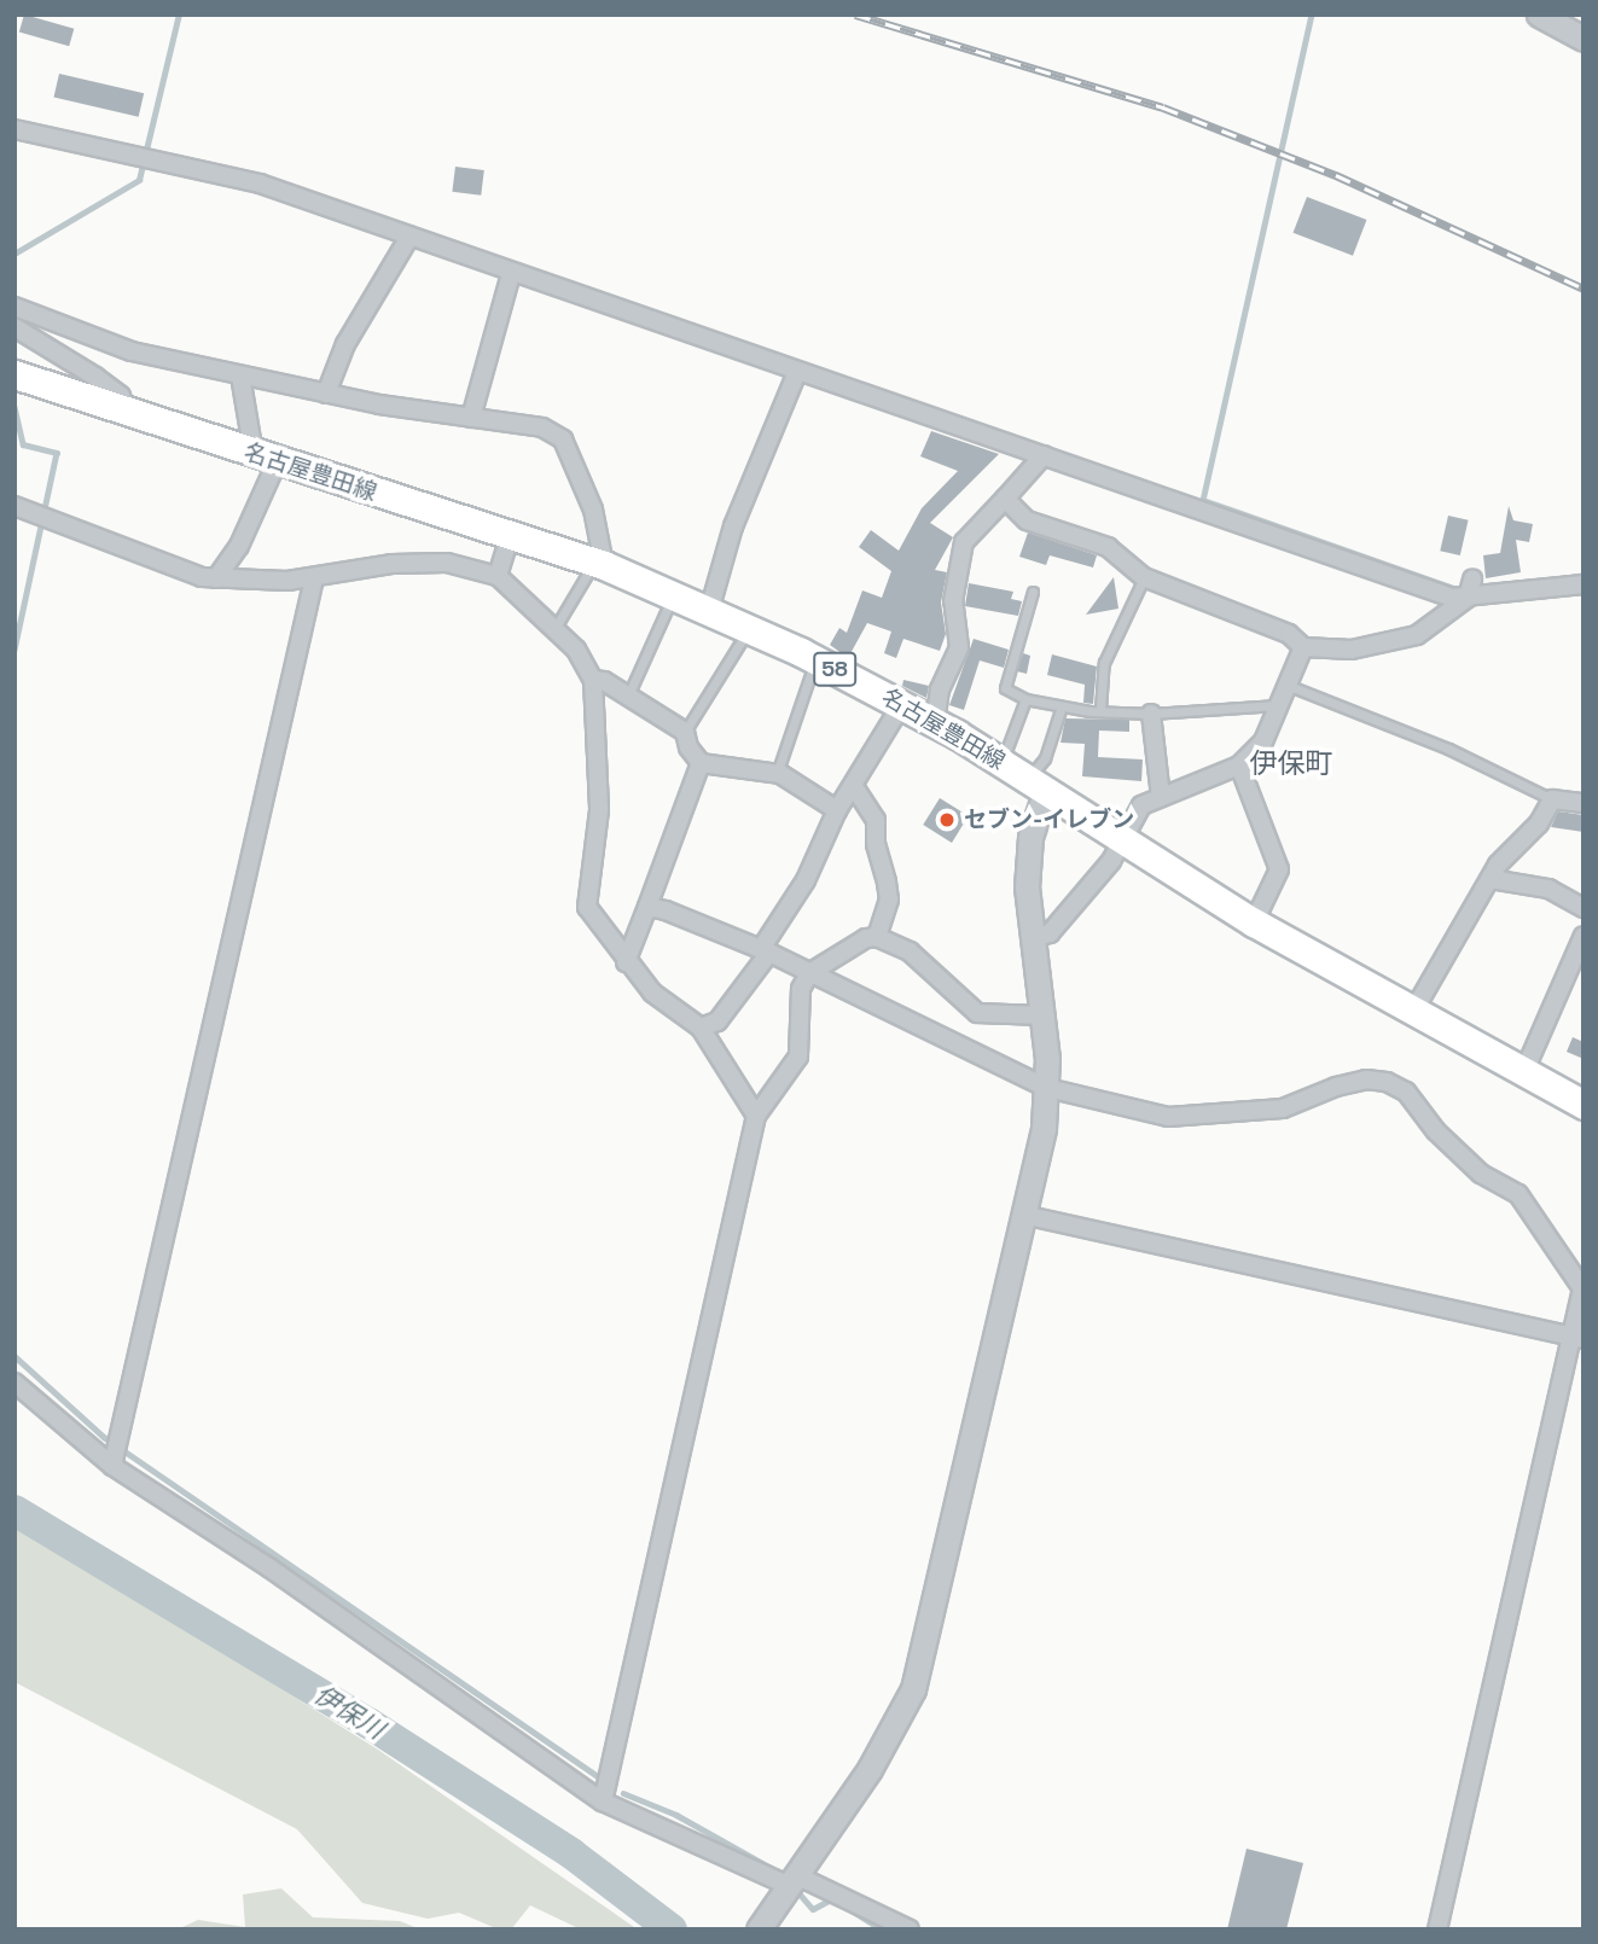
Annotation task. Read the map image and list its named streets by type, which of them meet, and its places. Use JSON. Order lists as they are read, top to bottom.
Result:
{
  "streets": {
    "main road": ["名古屋豊田線", "58"]
  },
  "districts": ["伊保町"],
  "water": ["伊保川"],
  "places": ["セブン-イレブン"]
}
